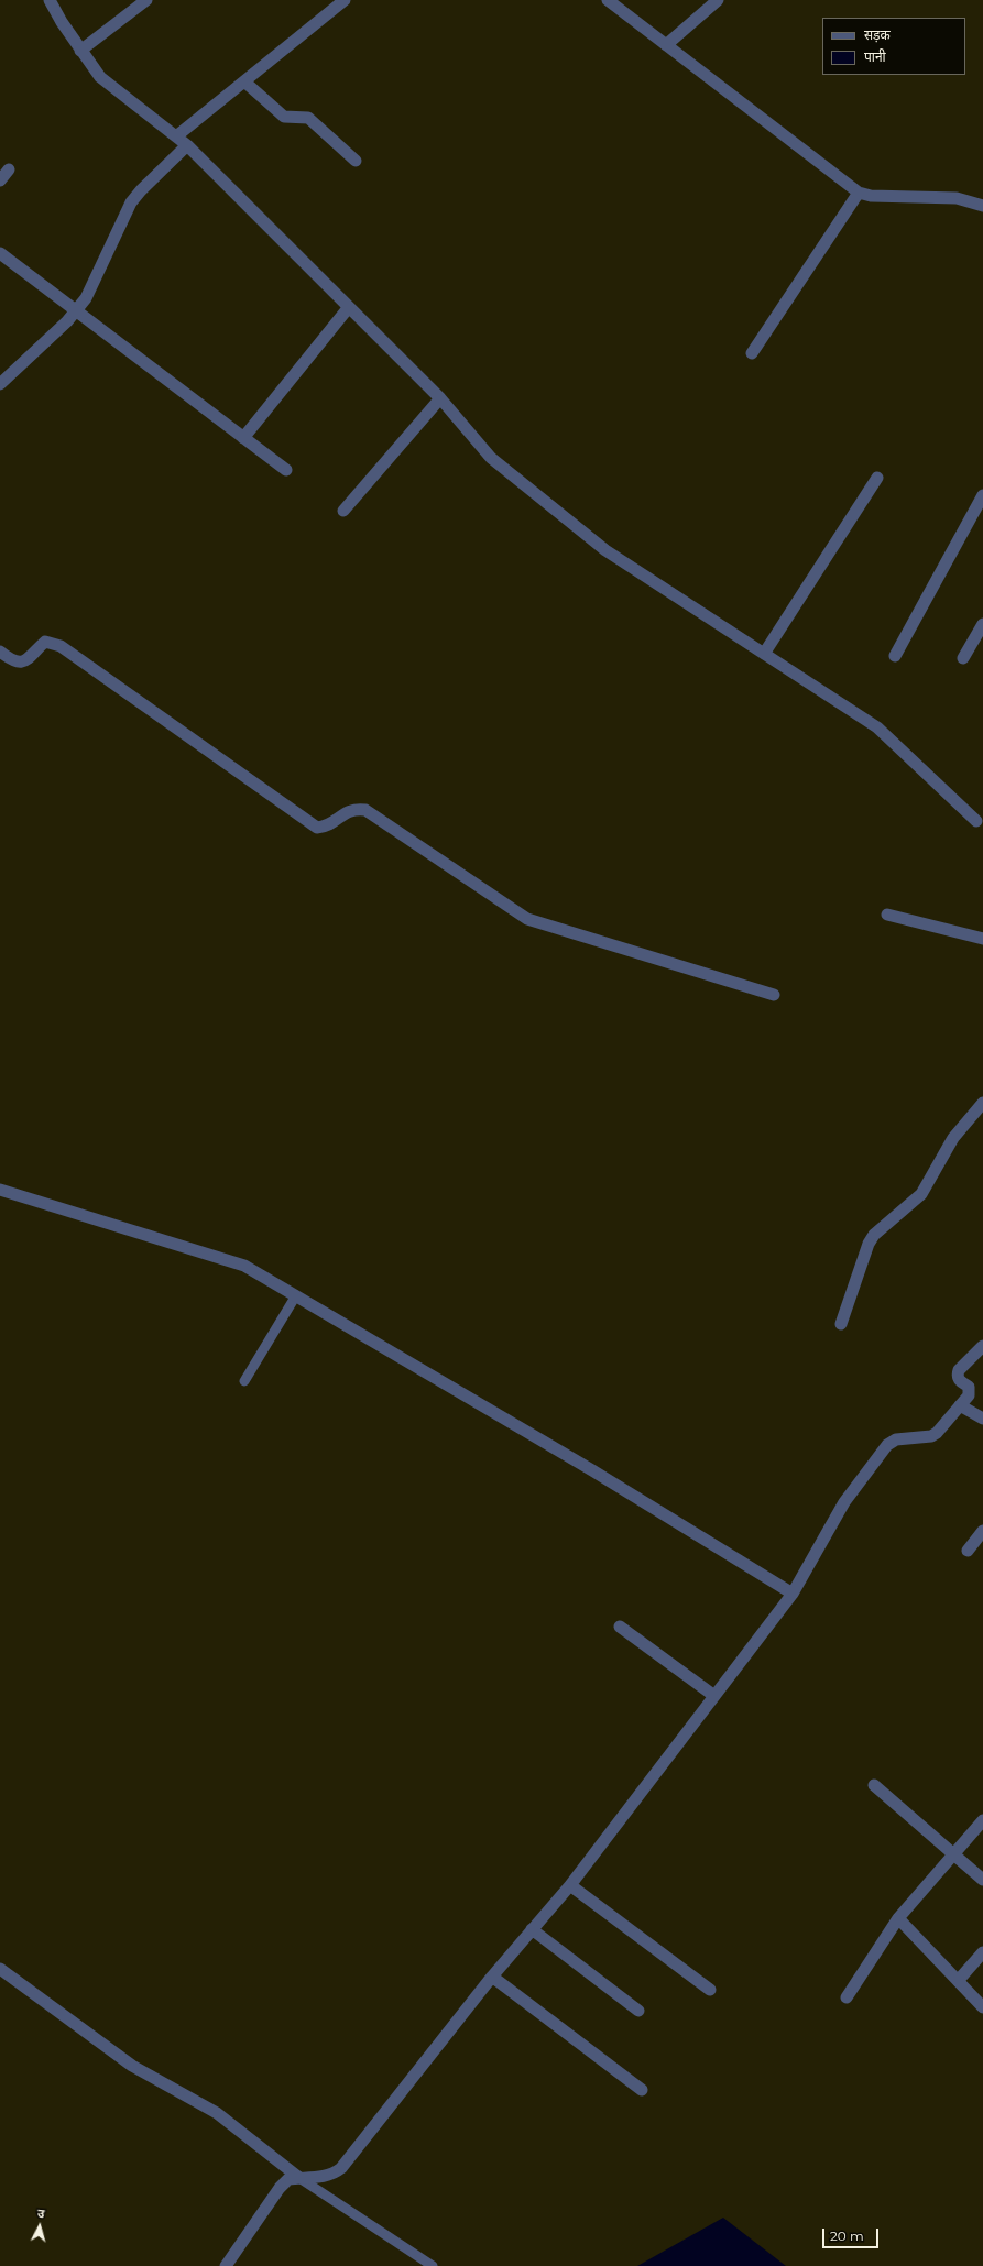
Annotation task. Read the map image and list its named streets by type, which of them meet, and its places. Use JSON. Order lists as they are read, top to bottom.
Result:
{
  "legend": ["सड़क", "पानी"],
  "scale_bar": "20 m",
  "north": "top"
}
